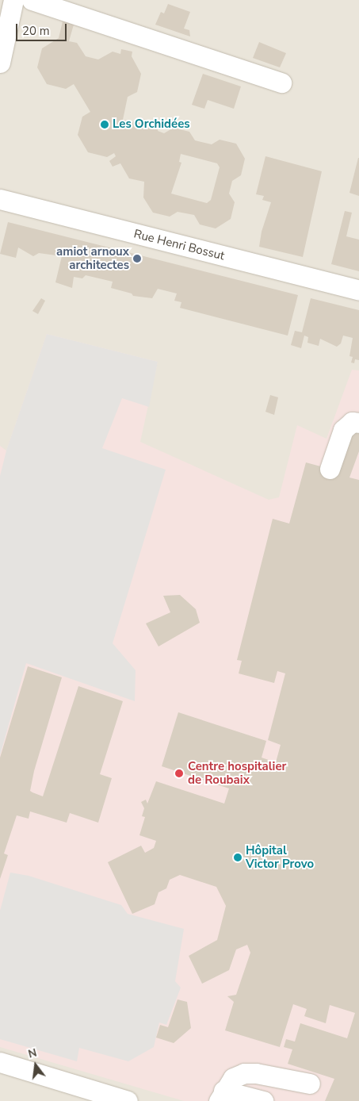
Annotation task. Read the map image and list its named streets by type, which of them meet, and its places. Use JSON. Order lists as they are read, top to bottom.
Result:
{
  "streets": {
    "street": ["Rue Henri Bossut"]
  },
  "places": [
    "Les Orchidées",
    "amiot arnoux architectes",
    "Centre hospitalier de Roubaix",
    "Hôpital Victor Provo"
  ],
  "scale_bar": "20 m",
  "north": "top"
}
